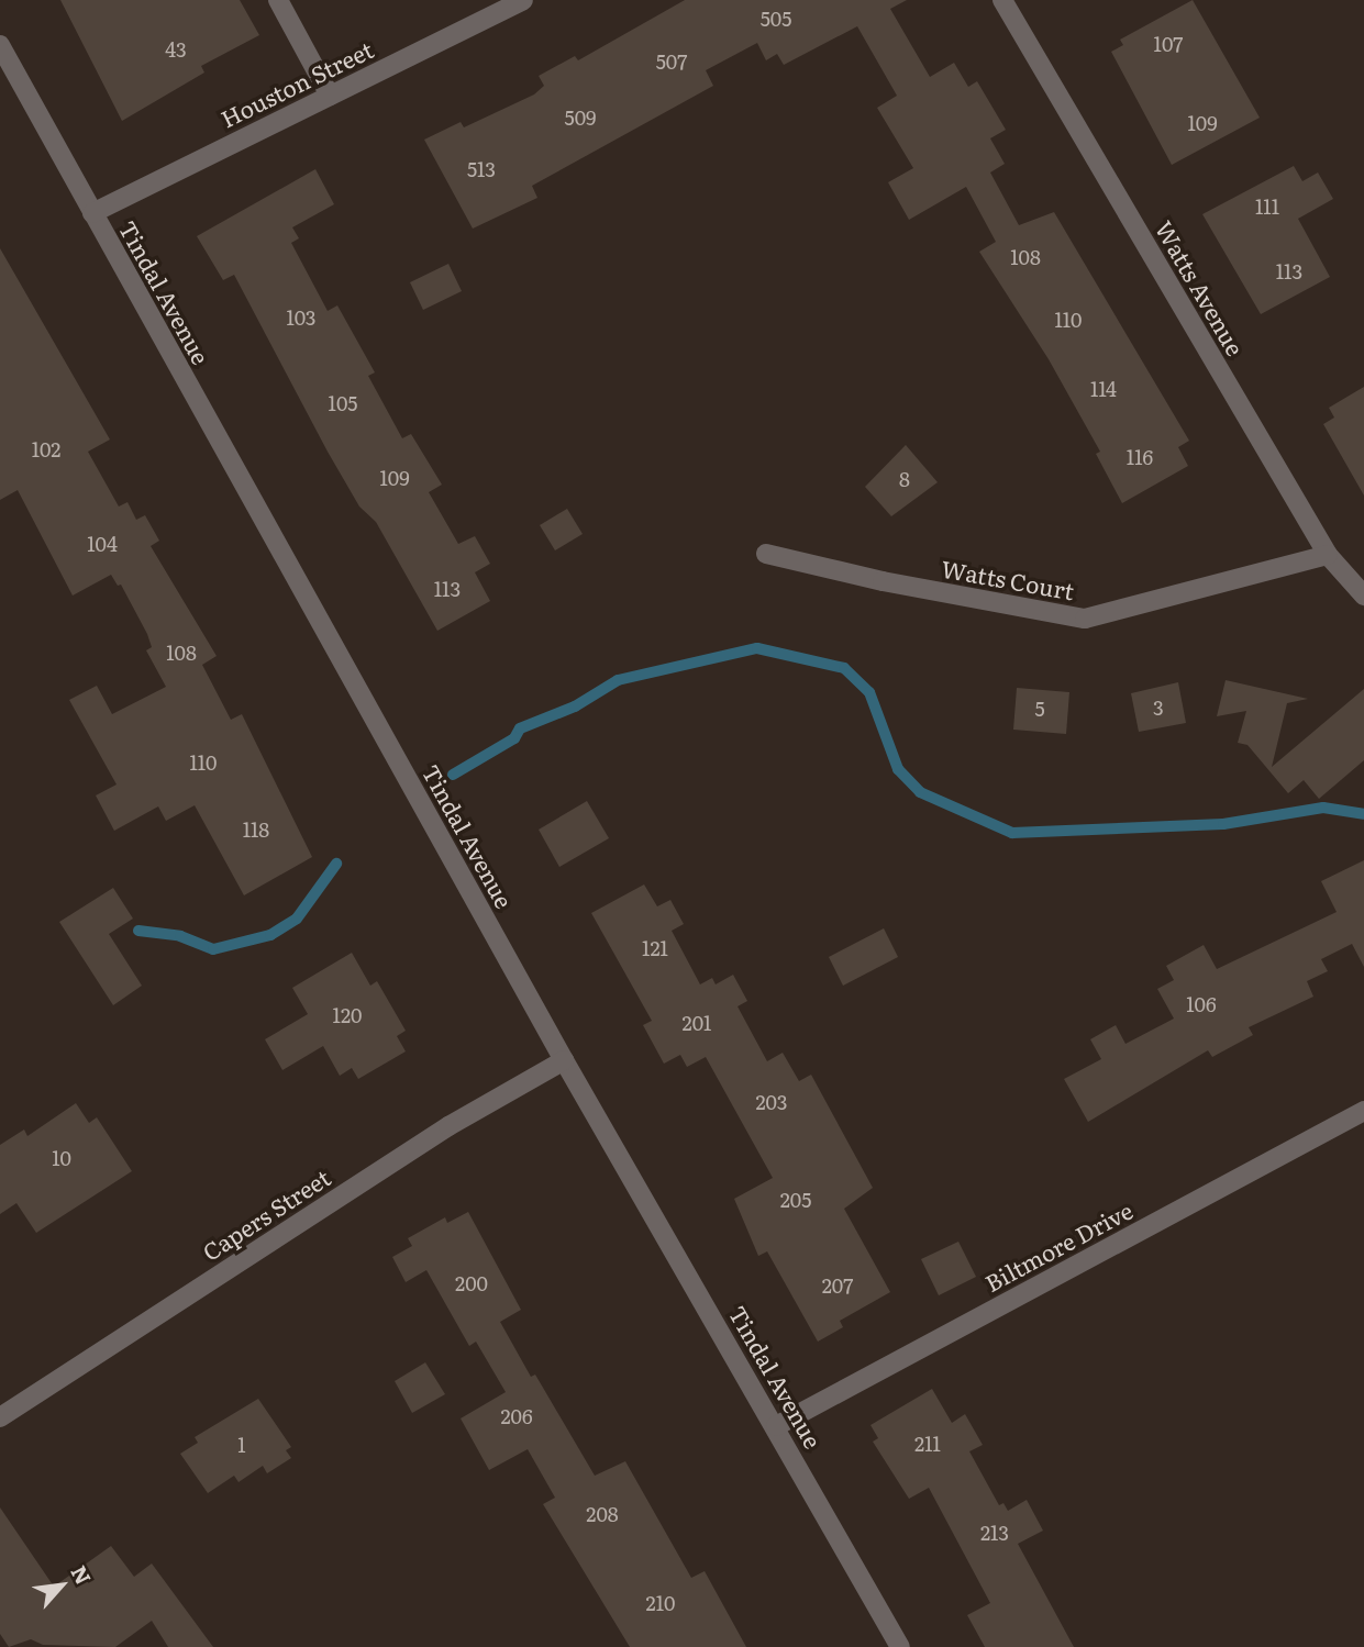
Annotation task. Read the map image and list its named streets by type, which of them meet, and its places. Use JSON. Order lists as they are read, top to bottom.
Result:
{
  "streets": {
    "street": [
      "Houston Street",
      "Watts Avenue",
      "Tindal Avenue",
      "Watts Court",
      "Capers Street",
      "Biltmore Drive"
    ]
  },
  "crossings": [
    ["Houston Street", "Tindal Avenue"],
    ["Watts Avenue", "Watts Court"],
    ["Tindal Avenue", "Capers Street"],
    ["Tindal Avenue", "Biltmore Drive"]
  ],
  "house_numbers": [
    "505",
    "107",
    "43",
    "507",
    "509",
    "109",
    "513",
    "111",
    "108",
    "113",
    "103",
    "110",
    "114",
    "105",
    "102",
    "116",
    "109",
    "8",
    "104",
    "113",
    "108",
    "3",
    "5",
    "110",
    "118",
    "121",
    "106",
    "120",
    "201",
    "203",
    "10",
    "205",
    "200",
    "207",
    "206",
    "211",
    "1",
    "208",
    "213",
    "210"
  ],
  "north": "top right"
}
